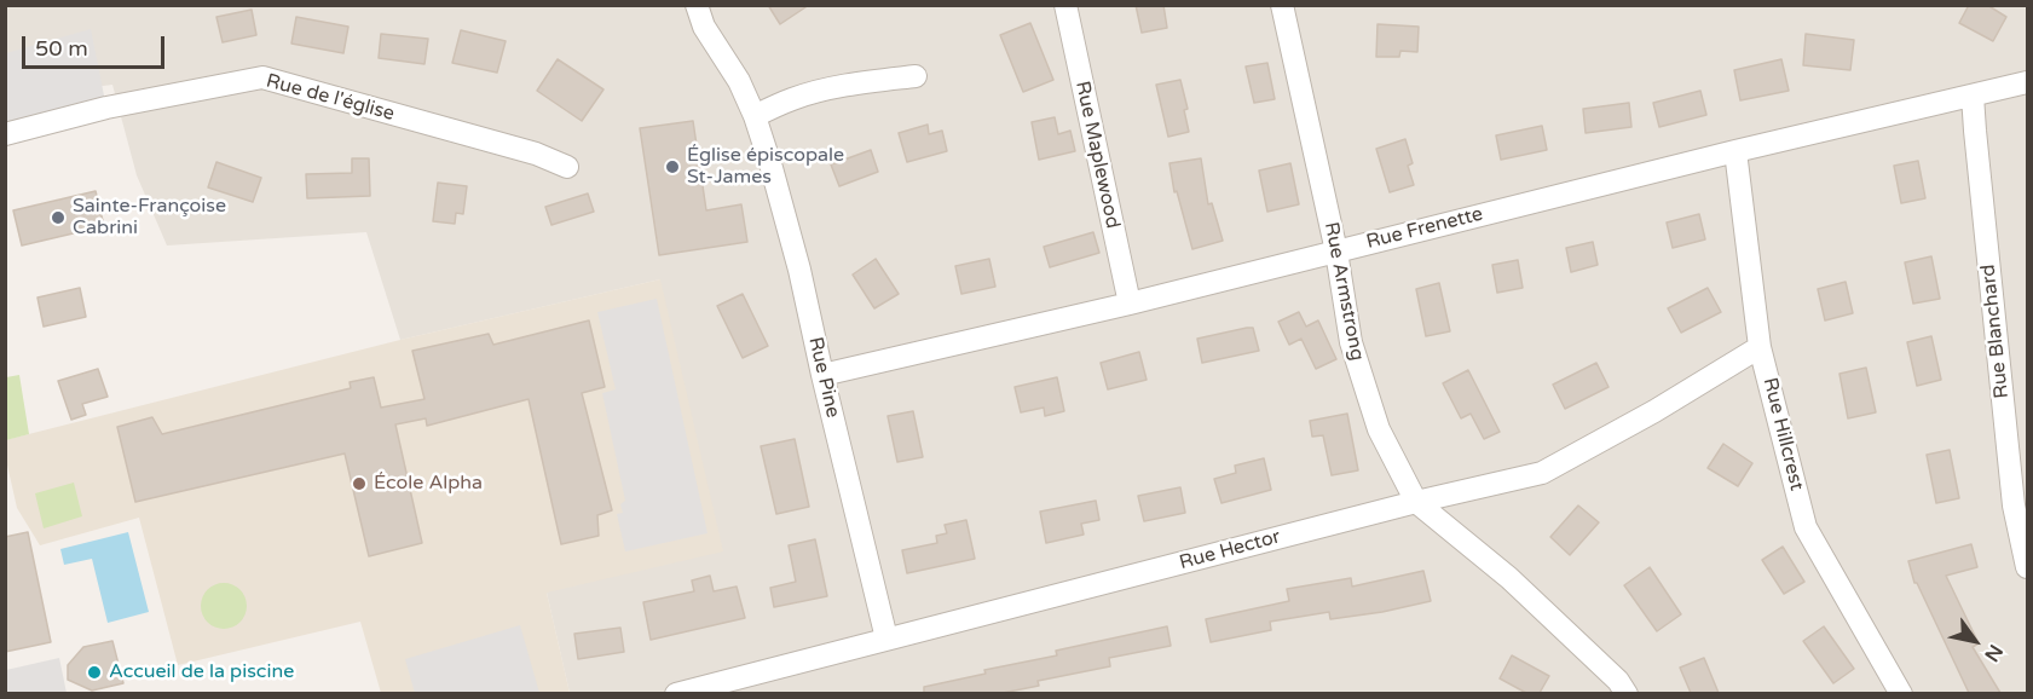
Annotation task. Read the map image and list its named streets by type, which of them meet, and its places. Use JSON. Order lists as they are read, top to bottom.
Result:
{
  "streets": {
    "street": [
      "Rue de l'église",
      "Rue Maplewood",
      "Rue Frenette",
      "Rue Armstrong",
      "Rue Blanchard",
      "Rue Pine",
      "Rue Hillcrest",
      "Rue Hector"
    ]
  },
  "crossings": [
    ["Rue Maplewood", "Rue Frenette"],
    ["Rue Frenette", "Rue Armstrong"],
    ["Rue Frenette", "Rue Blanchard"],
    ["Rue Frenette", "Rue Pine"],
    ["Rue Frenette", "Rue Hillcrest"],
    ["Rue Armstrong", "Rue Hector"],
    ["Rue Pine", "Rue Hector"],
    ["Rue Hillcrest", "Rue Hector"]
  ],
  "places": [
    "Église épiscopale St-James",
    "Sainte-Françoise Cabrini",
    "École Alpha",
    "Accueil de la piscine"
  ],
  "scale_bar": "50 m",
  "north": "bottom right"
}
